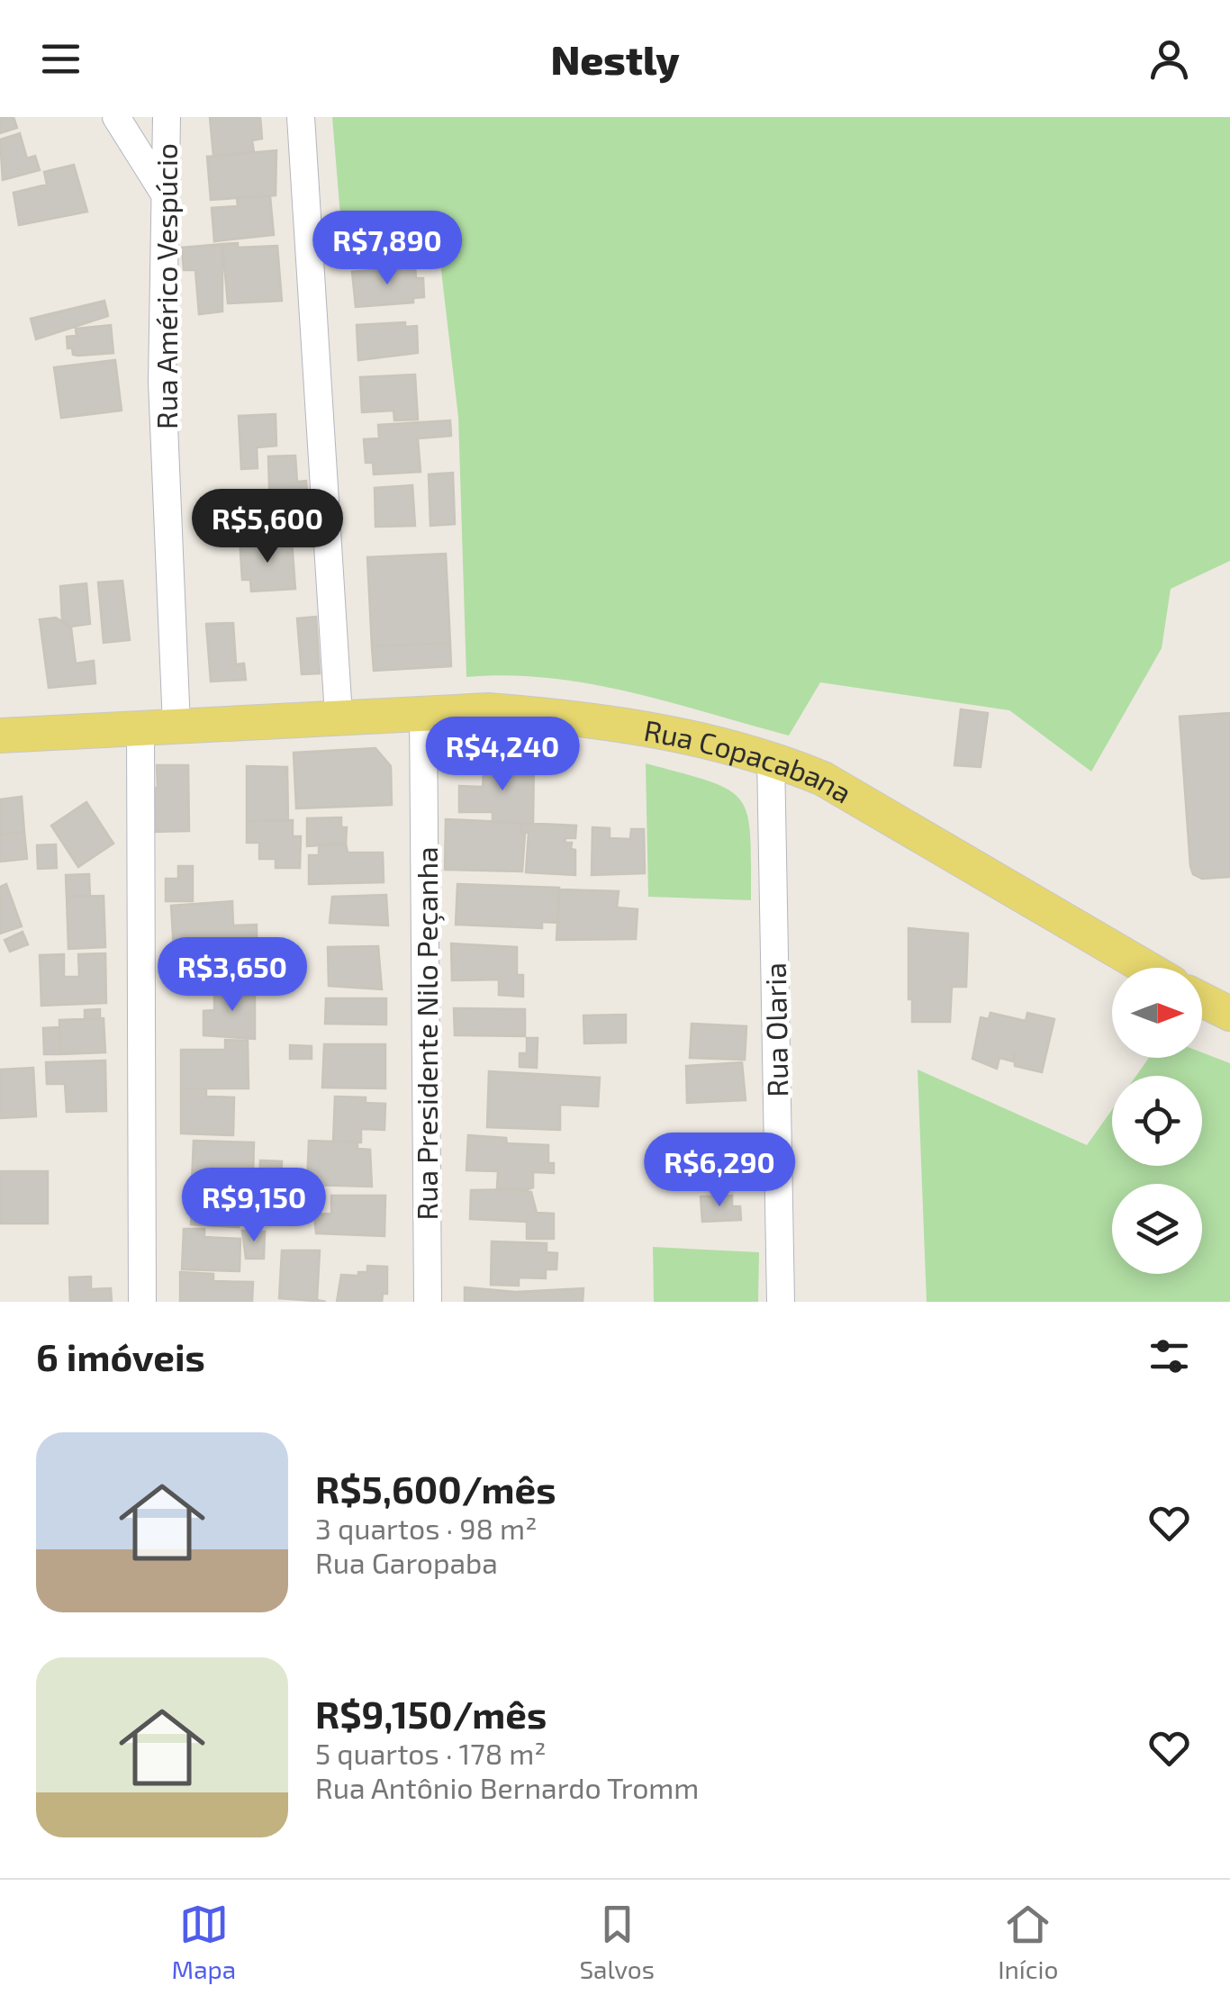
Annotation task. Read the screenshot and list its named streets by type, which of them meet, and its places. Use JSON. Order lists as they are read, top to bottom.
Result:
{
  "streets": {
    "main road": ["Rua Copacabana"],
    "street": ["Rua Américo Vespúcio", "Rua Olaria", "Rua Presidente Nilo Peçanha"]
  },
  "crossings": [
    ["Rua Américo Vespúcio", "Rua Copacabana"],
    ["Rua Copacabana", "Rua Olaria"],
    ["Rua Copacabana", "Rua Presidente Nilo Peçanha"]
  ],
  "north": "right",
  "page": {
    "header": "Nestly",
    "price": [
      "R$7,890",
      "R$5,600",
      "R$4,240",
      "R$3,650",
      "R$6,290",
      "R$9,150"
    ],
    "heading": "6 imóveis",
    "list": [
      {
        "name": "R$5,600/mês",
        "note": "3 quartos · 98 m² · Rua Garopaba"
      },
      {
        "name": "R$9,150/mês",
        "note": "5 quartos · 178 m² · Rua Antônio Bernardo Tromm"
      }
    ],
    "tabs": ["Mapa", "Salvos", "Início"]
  }
}
